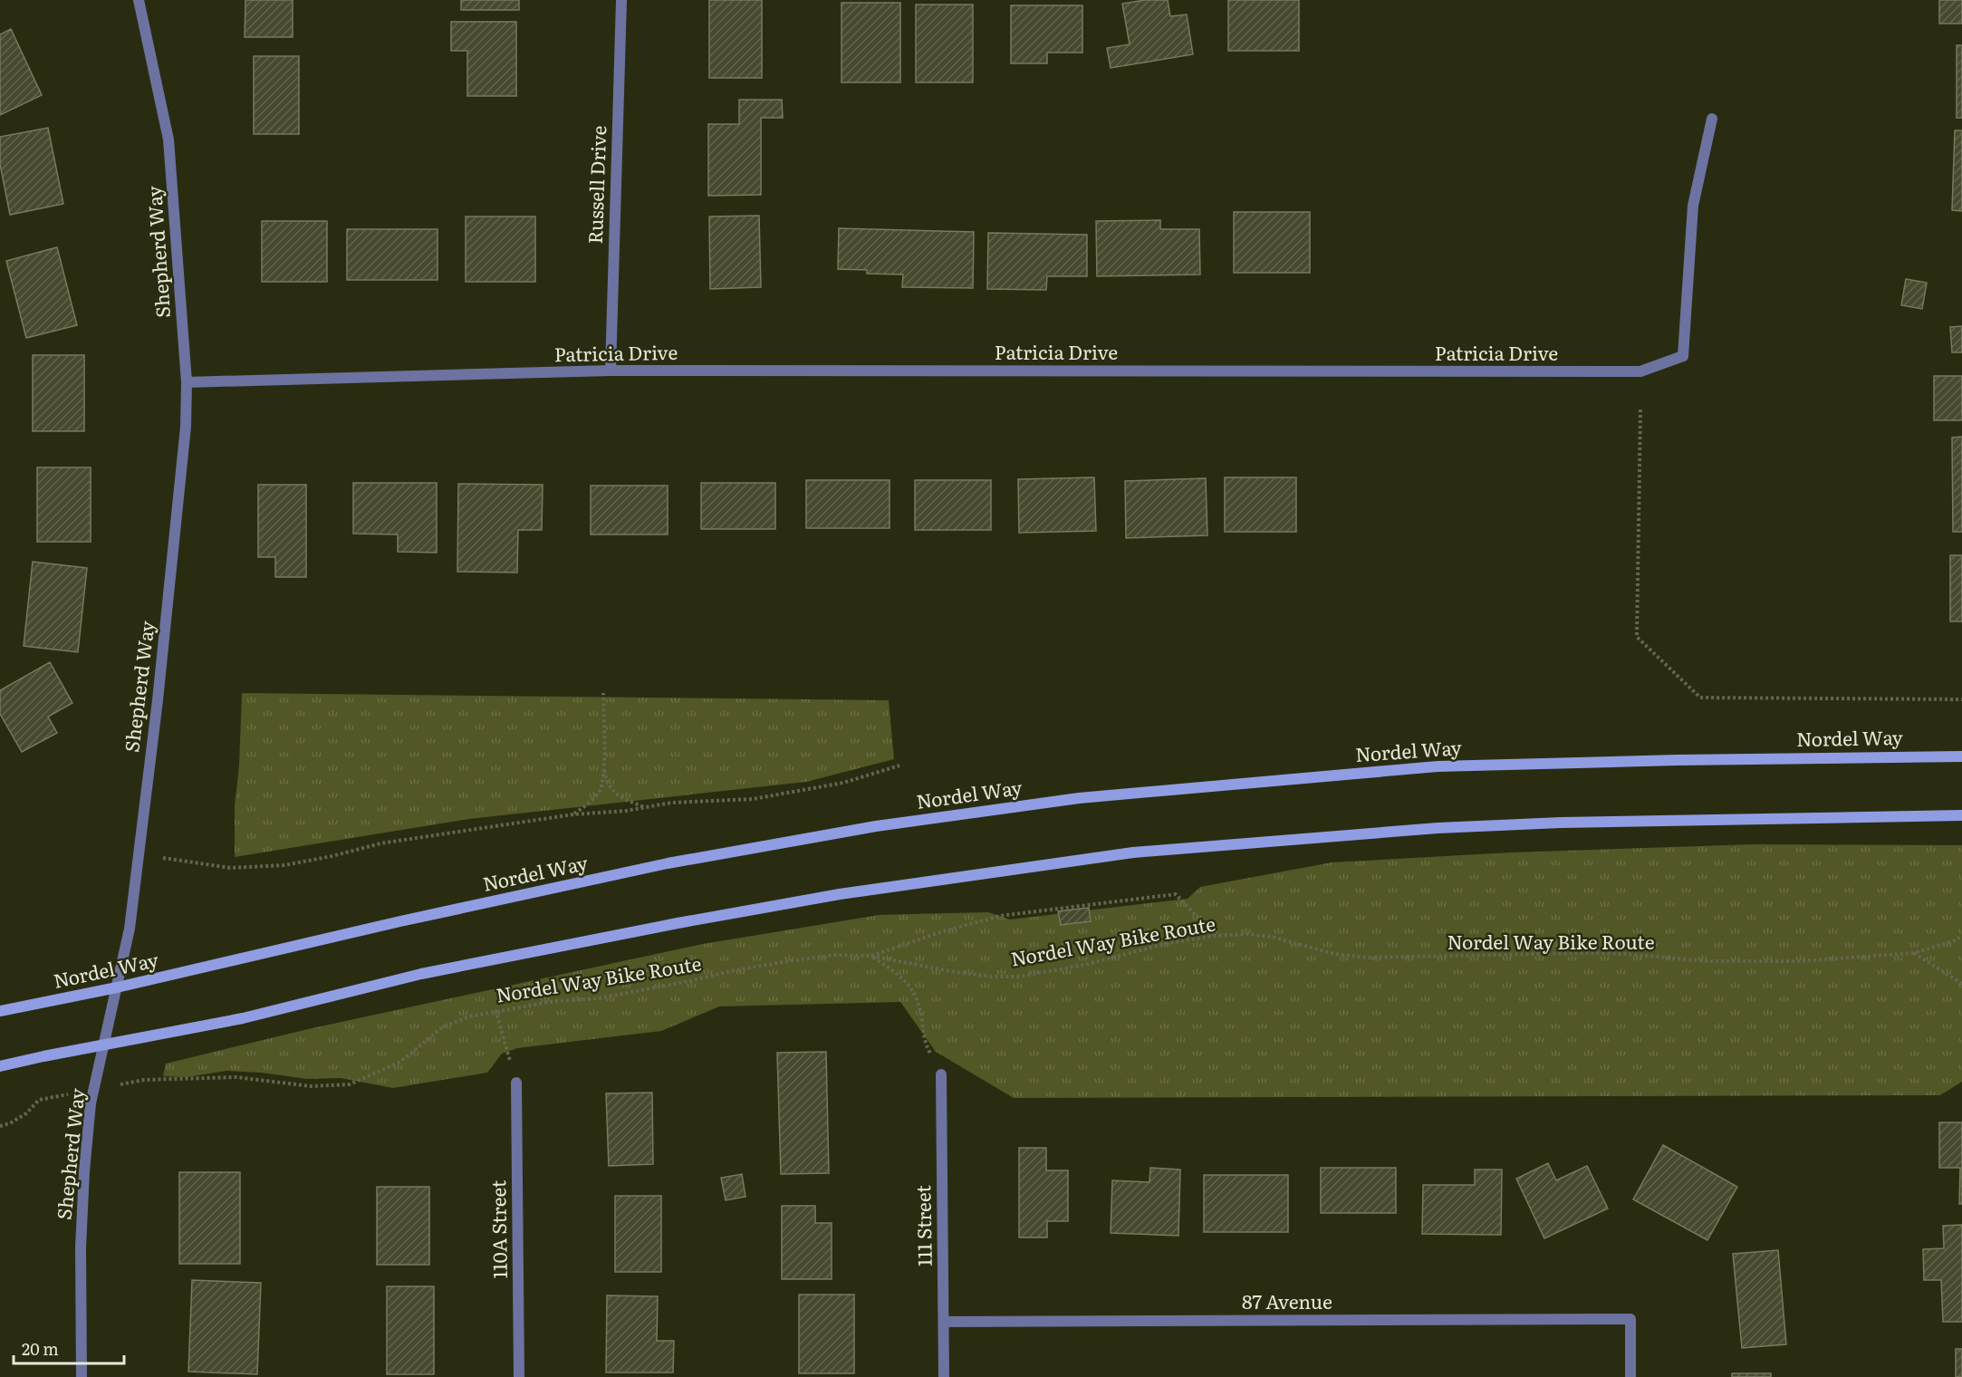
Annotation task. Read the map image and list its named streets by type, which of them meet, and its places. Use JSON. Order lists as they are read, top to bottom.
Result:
{
  "streets": {
    "main road": ["Nordel Way"],
    "street": [
      "Russell Drive",
      "Shepherd Way",
      "Patricia Drive",
      "111 Street",
      "110A Street",
      "87 Avenue"
    ],
    "path": ["Nordel Way Bike Route"]
  },
  "crossings": [
    ["Russell Drive", "Patricia Drive"],
    ["Shepherd Way", "Patricia Drive"],
    ["Shepherd Way", "Nordel Way"],
    ["111 Street", "87 Avenue"]
  ],
  "scale_bar": "20 m"
}
